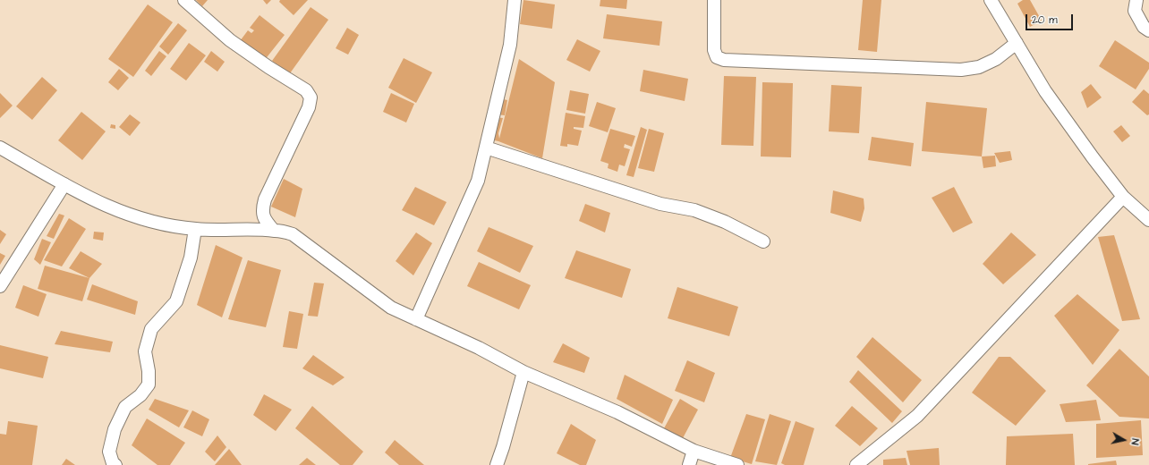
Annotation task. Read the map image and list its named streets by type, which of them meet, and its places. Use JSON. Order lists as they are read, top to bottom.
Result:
{
  "scale_bar": "20 m",
  "north": "right"
}
